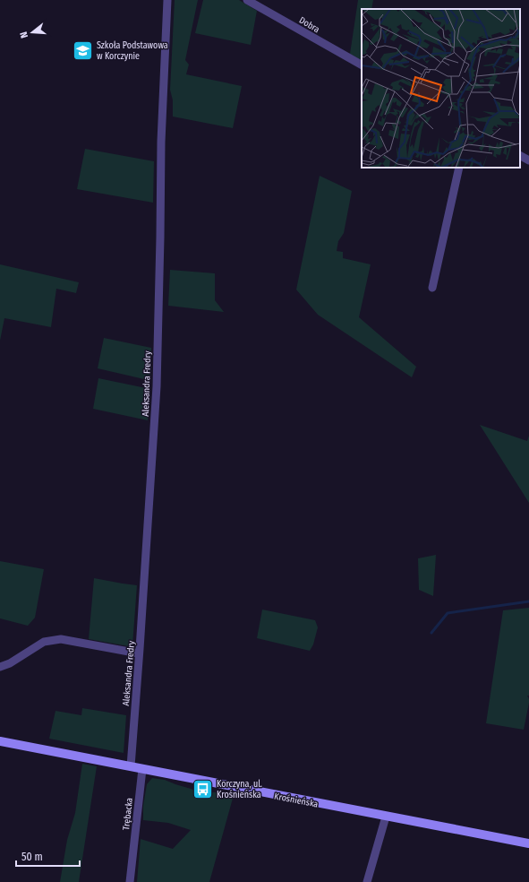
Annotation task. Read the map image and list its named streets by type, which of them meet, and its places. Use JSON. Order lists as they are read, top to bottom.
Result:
{
  "streets": {
    "main road": ["Krośnieńska"],
    "street": ["Dobra", "Aleksandra Fredry", "Trębacka"]
  },
  "crossings": [
    ["Aleksandra Fredry", "Krośnieńska"],
    ["Krośnieńska", "Trębacka"]
  ],
  "places": {
    "school or university": ["Szkoła Podstawowa w Korczynie"],
    "bus stop": ["Korczyna, ul. Krośnieńska"]
  },
  "scale_bar": "50 m",
  "north": "left"
}
